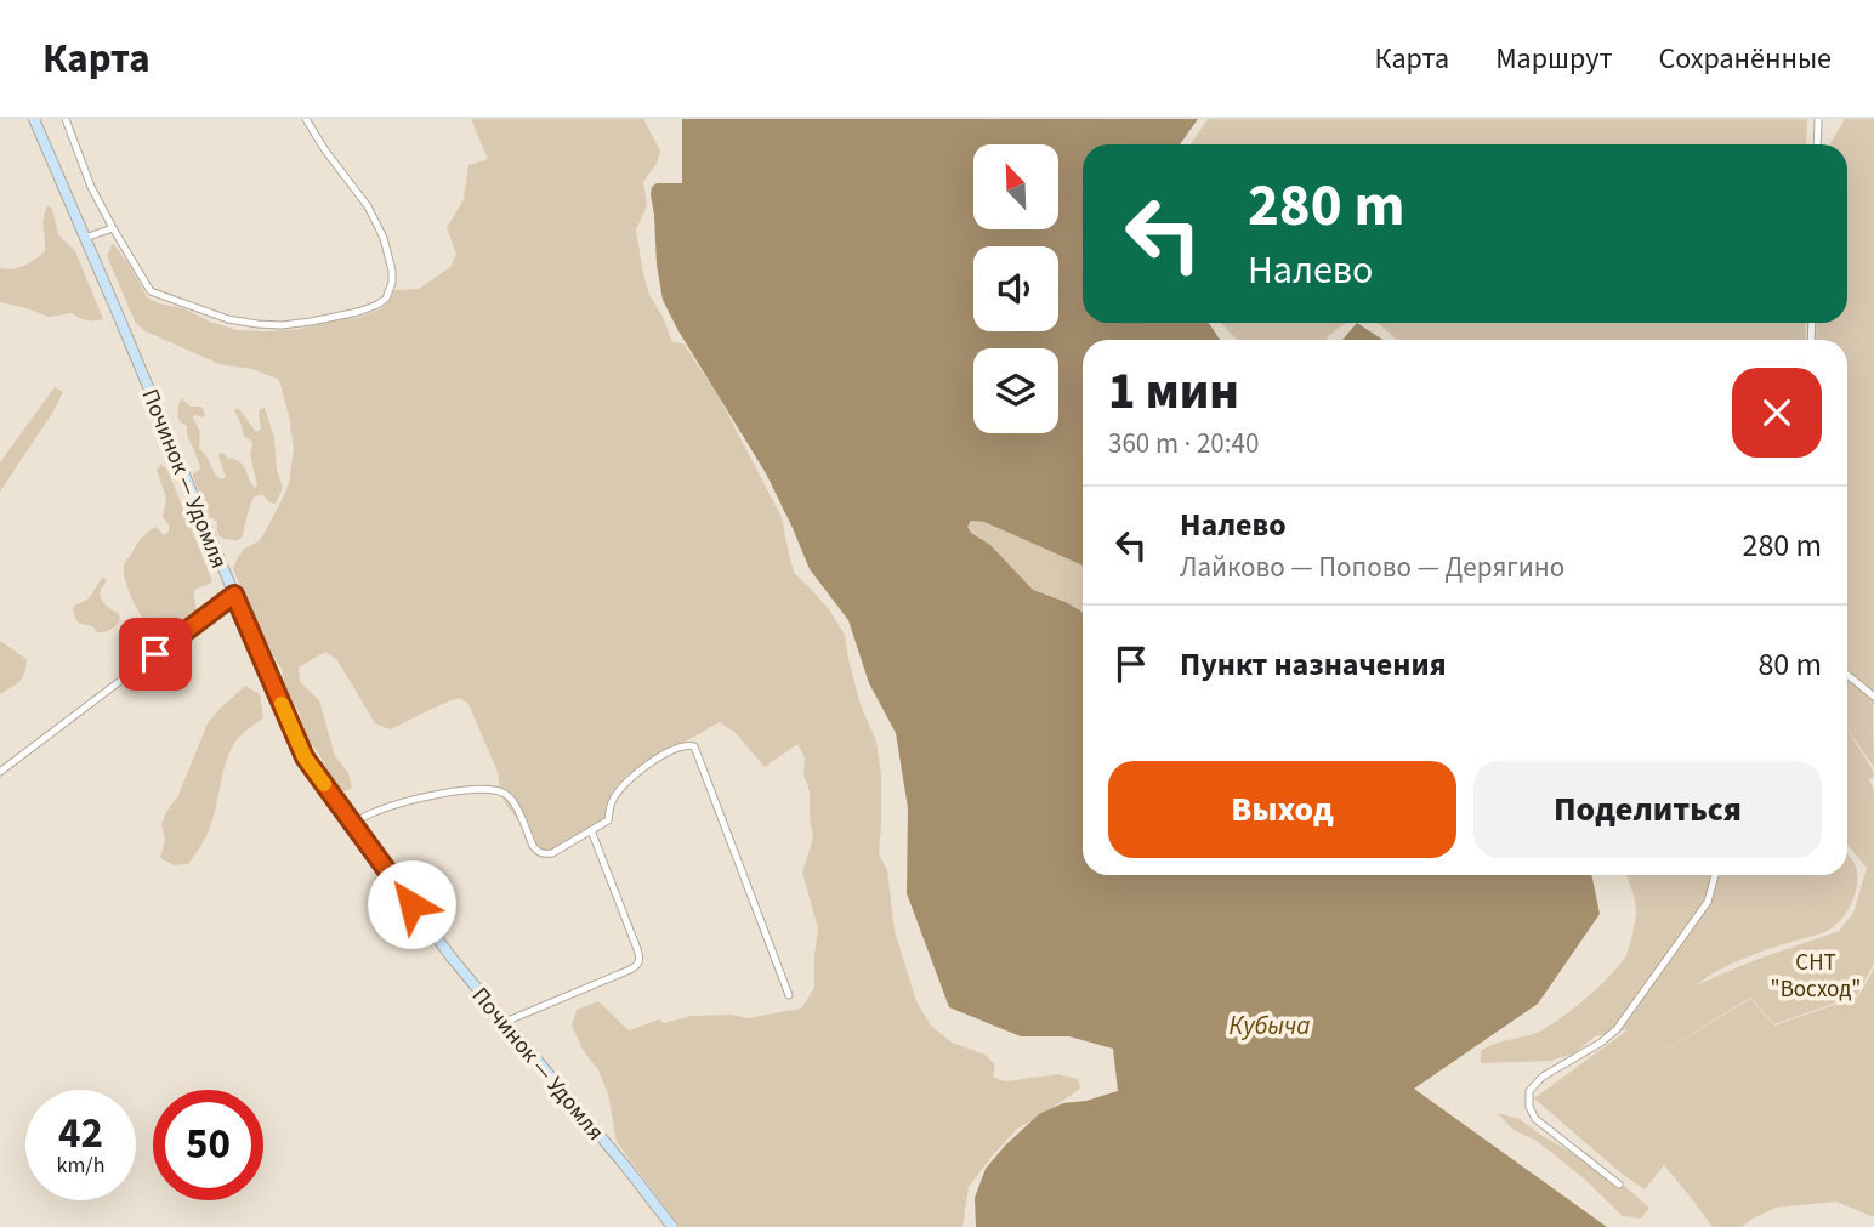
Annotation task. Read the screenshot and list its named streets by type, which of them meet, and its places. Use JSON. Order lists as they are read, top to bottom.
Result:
{
  "streets": {
    "main road": ["Починок — Удомля"]
  },
  "water": ["Кубыча"],
  "parks": ["СНТ \"Восход\""],
  "north": "top left",
  "page": {
    "header": "Карта",
    "nav": ["Карта", "Маршрут", "Сохранённые"],
    "turn": ["280 m", "Налево"],
    "heading": ["1 мин", "360 m · 20:40"],
    "list": [
      {
        "name": "Налево",
        "note": "Лайково — Попово — Дерягино",
        "value": "280 m"
      },
      {
        "name": "Пункт назначения",
        "value": "80 m"
      }
    ],
    "buttons": ["Выход", "Поделиться"],
    "speed": "42 km/h",
    "limit": "50"
  }
}
